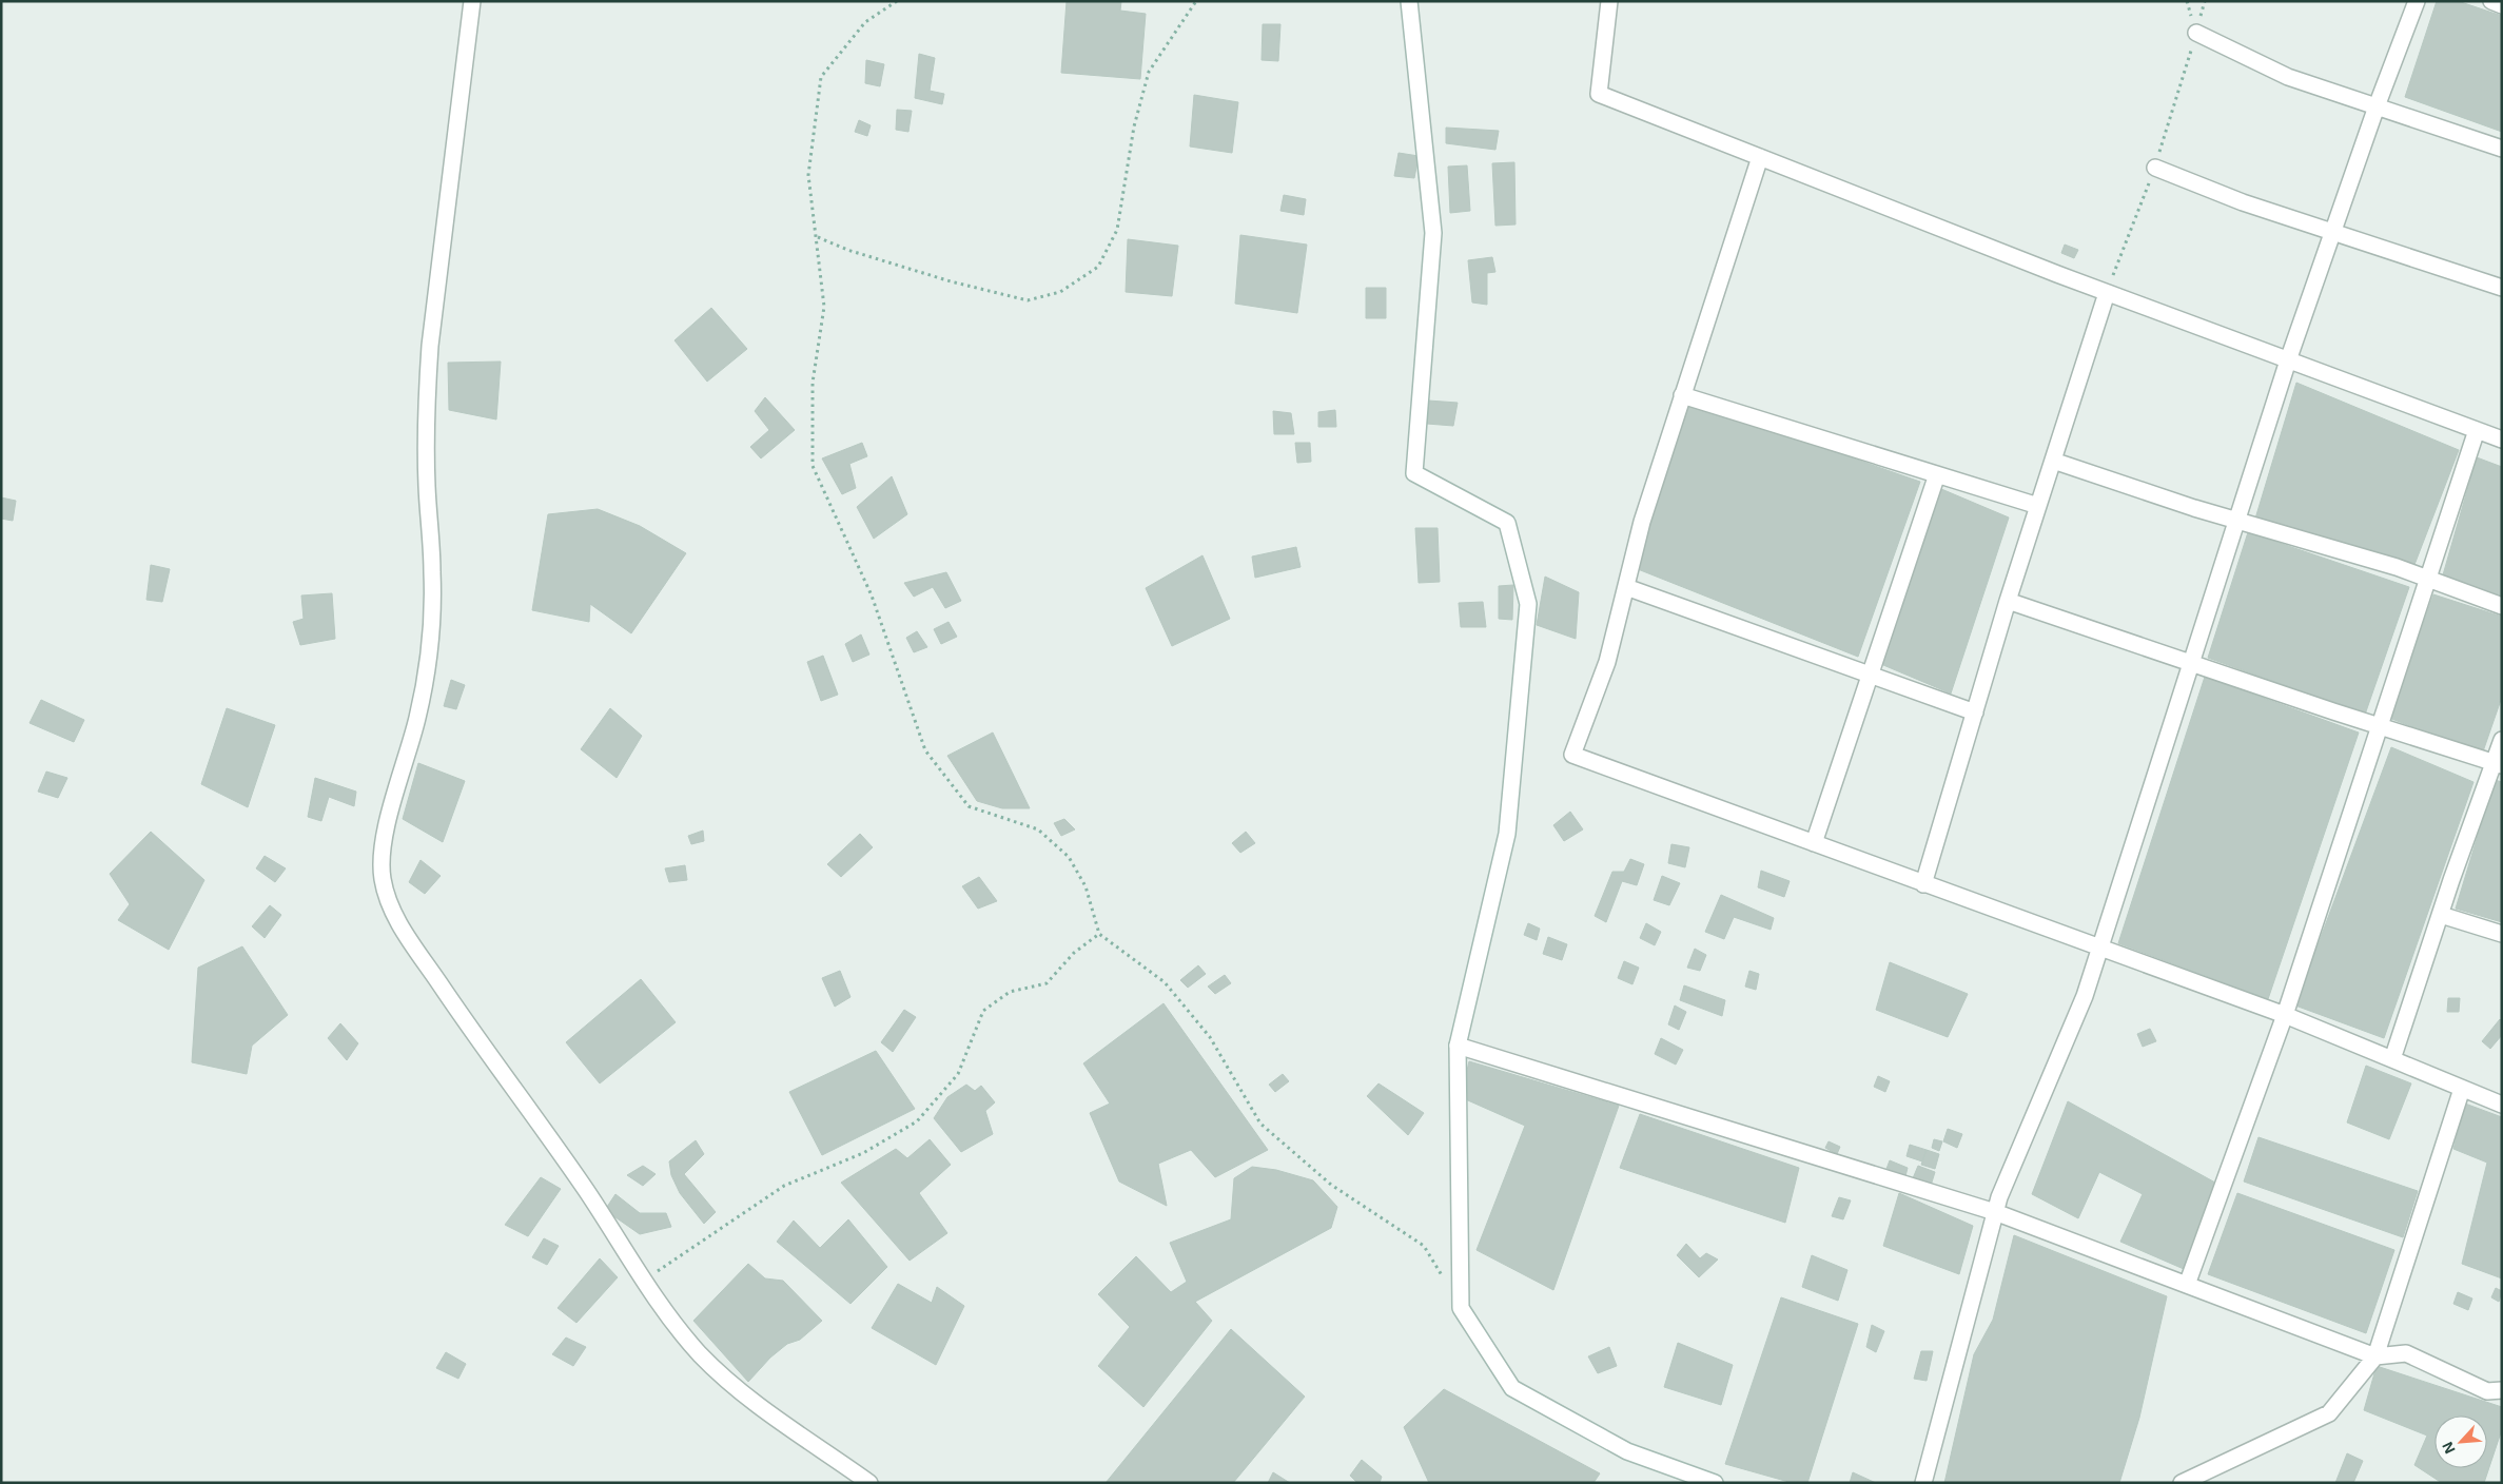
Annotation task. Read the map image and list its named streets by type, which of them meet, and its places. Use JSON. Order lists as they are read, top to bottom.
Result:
{
  "north": "bottom left"
}
